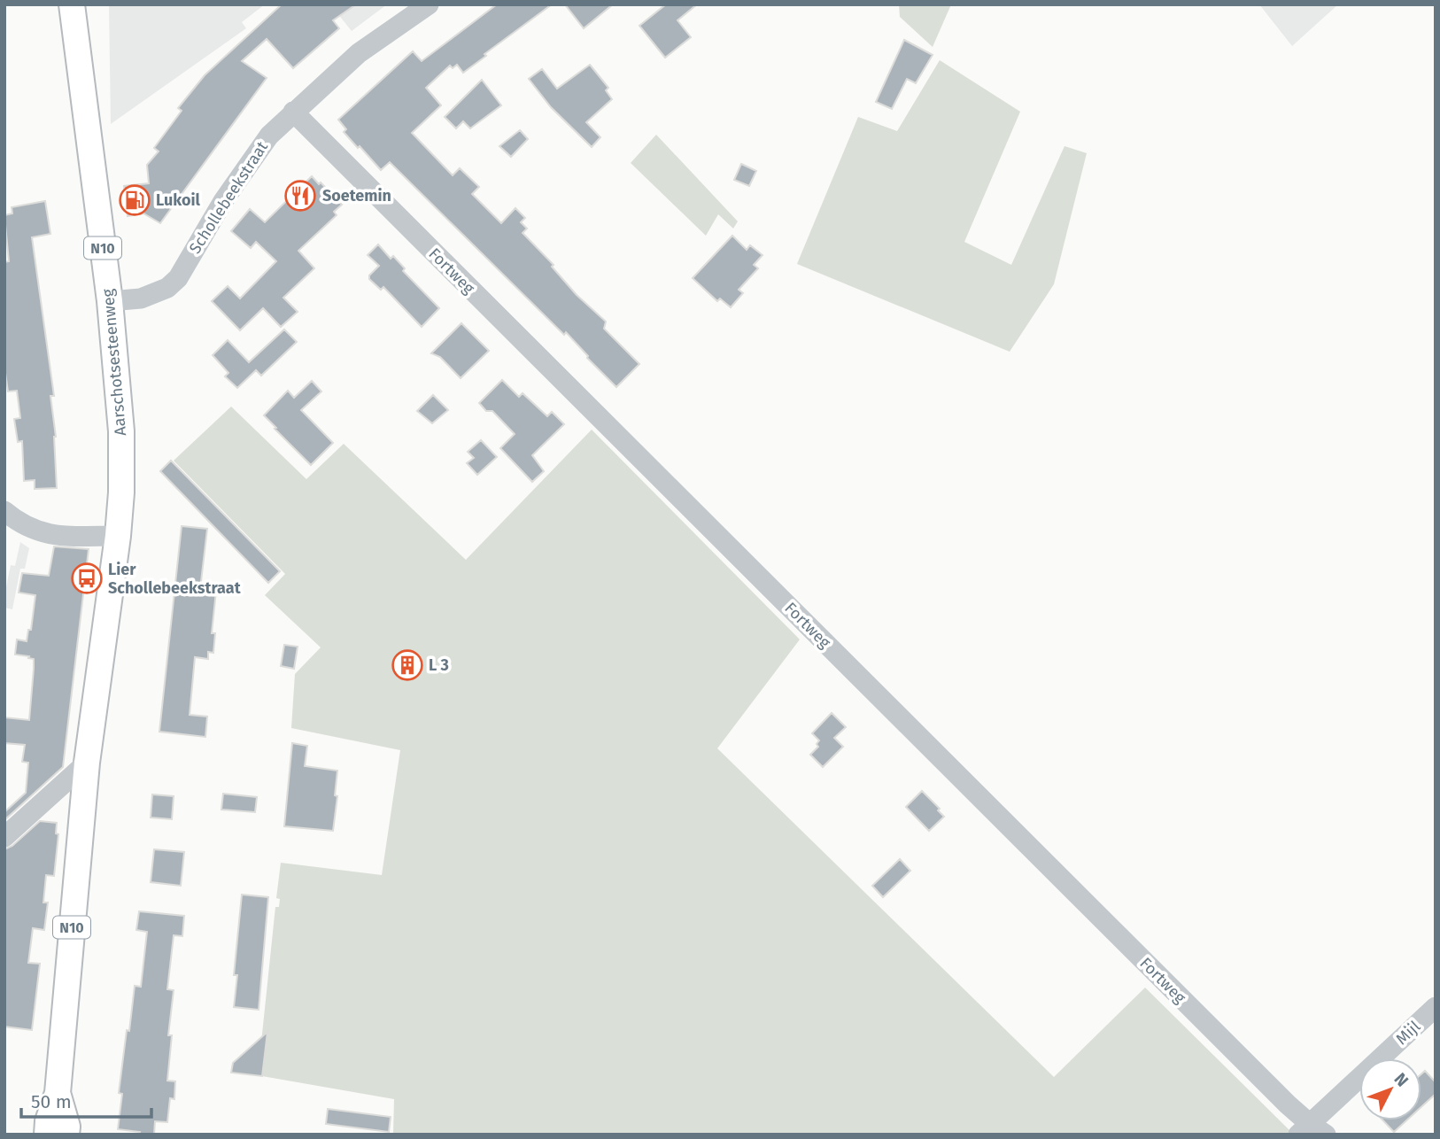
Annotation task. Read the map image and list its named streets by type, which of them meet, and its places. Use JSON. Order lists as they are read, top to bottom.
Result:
{
  "streets": {
    "main road": ["N10", "Aarschotsesteenweg"],
    "street": ["Schollebeekstraat", "Fortweg", "Mijl"]
  },
  "crossings": [
    ["Schollebeekstraat", "Fortweg"],
    ["Schollebeekstraat", "Aarschotsesteenweg"],
    ["Fortweg", "Mijl"]
  ],
  "places": {
    "restaurant": ["Soetemin"],
    "fuel station": ["Lukoil"],
    "bus stop": ["Lier Schollebeekstraat"],
    "building": ["L 3"]
  },
  "scale_bar": "50 m",
  "north": "top right"
}
